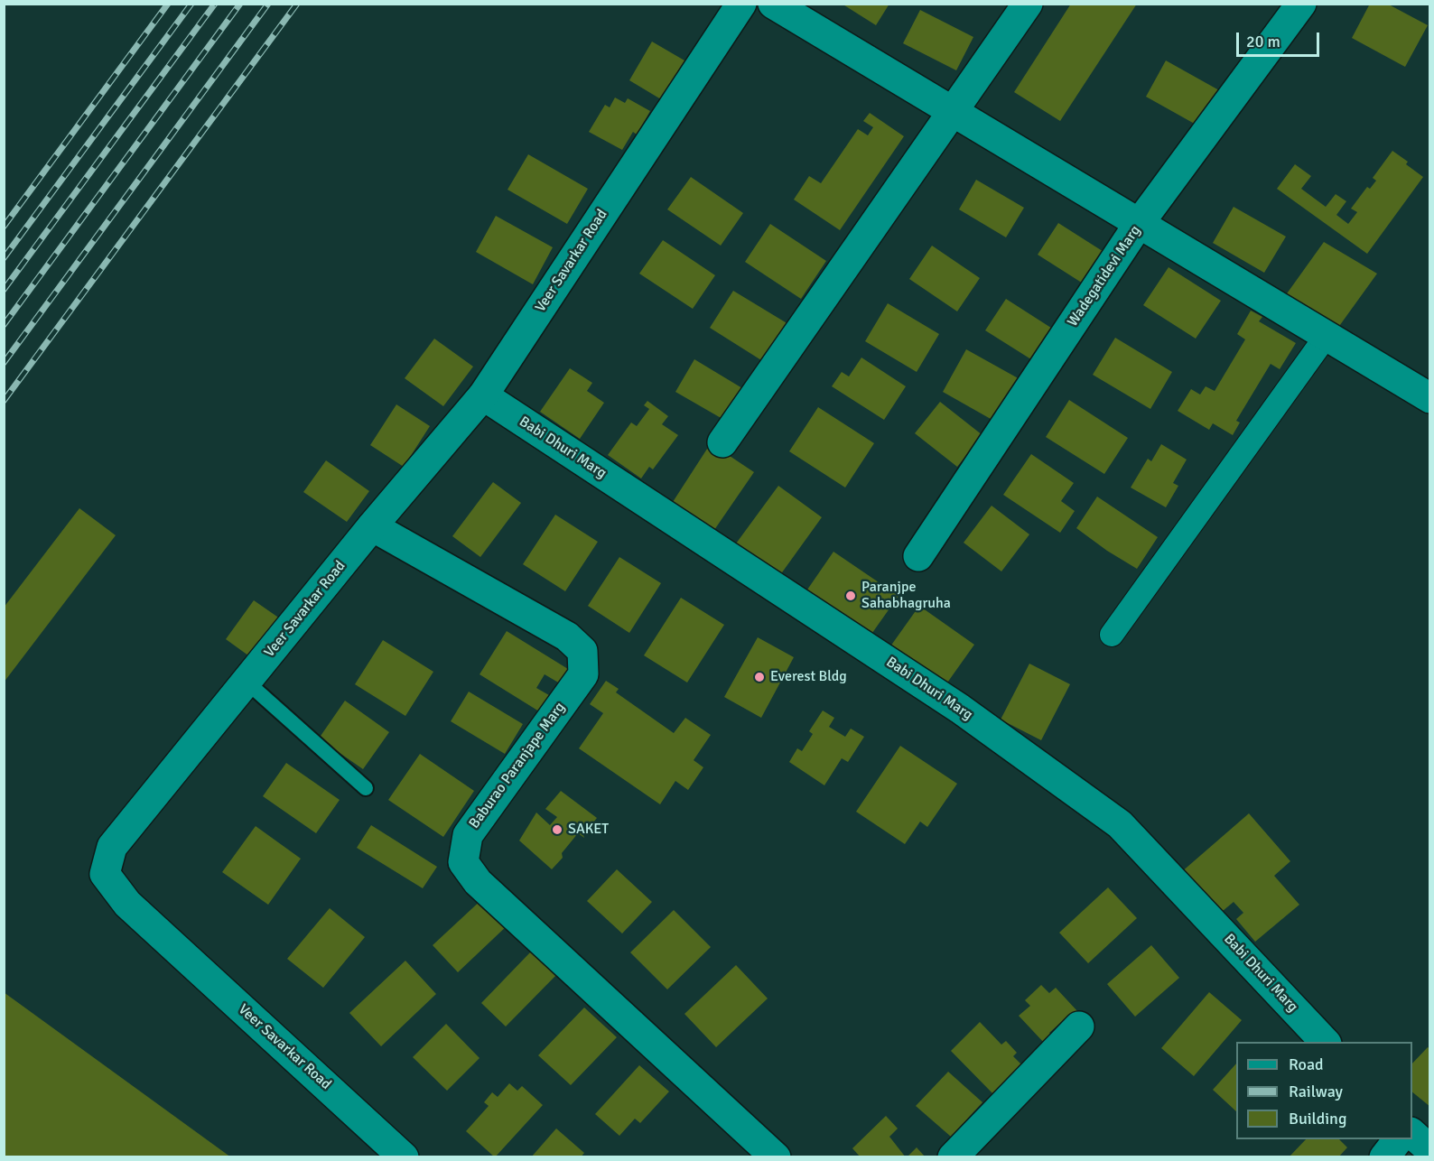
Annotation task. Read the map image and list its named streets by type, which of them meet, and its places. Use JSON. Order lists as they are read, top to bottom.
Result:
{
  "streets": {
    "street": [
      "Veer Savarkar Road",
      "Wadegatidevi Marg",
      "Babi Dhuri Marg",
      "Baburao Paranjape Marg"
    ]
  },
  "crossings": [
    ["Veer Savarkar Road", "Babi Dhuri Marg"],
    ["Veer Savarkar Road", "Baburao Paranjape Marg"]
  ],
  "places": ["Paranjpe Sahabhagruha", "Everest Bldg", "SAKET"],
  "legend": ["Road", "Railway", "Building"],
  "scale_bar": "20 m"
}
